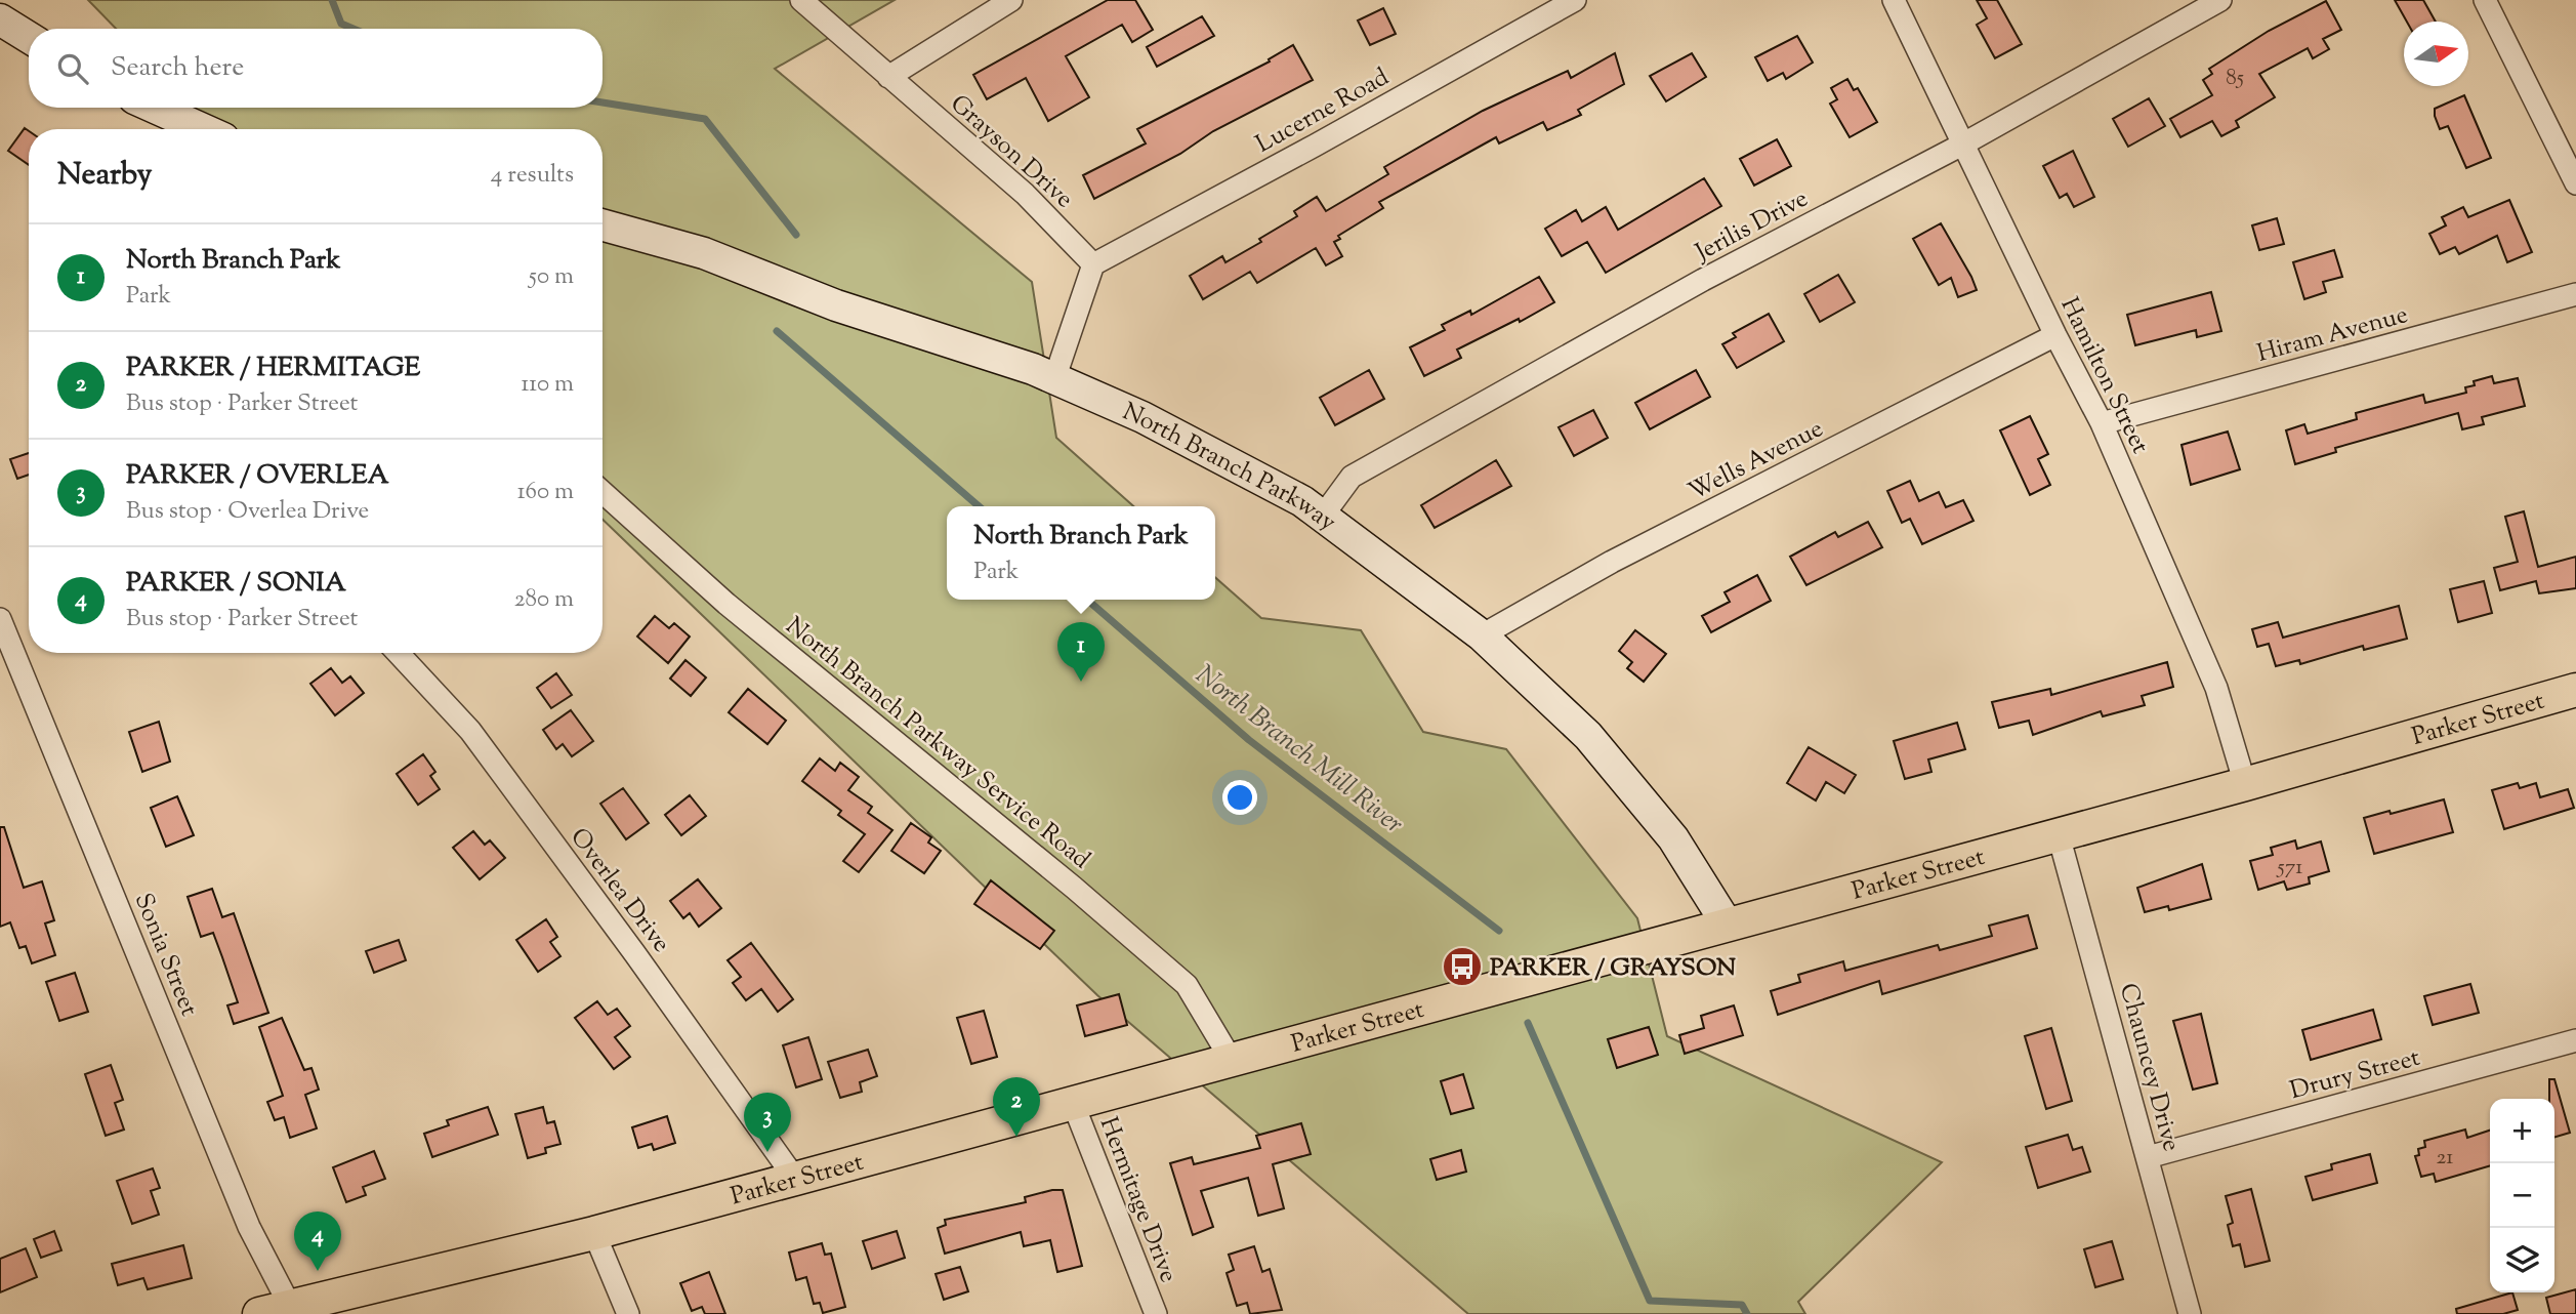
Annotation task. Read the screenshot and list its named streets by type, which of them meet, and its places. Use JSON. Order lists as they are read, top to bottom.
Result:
{
  "streets": {
    "main road": ["Parker Street"],
    "street": [
      "Lucerne Road",
      "Grayson Drive",
      "Jerilis Drive",
      "Hiram Avenue",
      "Hamilton Street",
      "Wells Avenue",
      "North Branch Parkway",
      "North Branch Parkway Service Road",
      "Overlea Drive",
      "Sonia Street",
      "Chauncey Drive",
      "Drury Street",
      "Hermitage Drive"
    ]
  },
  "crossings": [
    ["Lucerne Road", "Grayson Drive"],
    ["Jerilis Drive", "Hamilton Street"],
    ["Jerilis Drive", "North Branch Parkway"],
    ["Hiram Avenue", "Hamilton Street"],
    ["Hamilton Street", "Wells Avenue"],
    ["Hamilton Street", "Parker Street"],
    ["Wells Avenue", "North Branch Parkway"],
    ["North Branch Parkway", "Parker Street"],
    ["Parker Street", "North Branch Parkway Service Road"],
    ["Parker Street", "Overlea Drive"],
    ["Parker Street", "Sonia Street"],
    ["Parker Street", "Chauncey Drive"],
    ["Parker Street", "Hermitage Drive"],
    ["Chauncey Drive", "Drury Street"]
  ],
  "water": ["North Branch Mill River"],
  "places": {
    "bus stop": ["PARKER / GRAYSON"]
  },
  "house_numbers": ["85", "571", "21"],
  "north": "right",
  "page": {
    "search": "Search here",
    "heading": ["Nearby", "4 results"],
    "list": [
      {
        "mark": "1",
        "name": "North Branch Park",
        "note": "Park",
        "value": "50 m"
      },
      {
        "mark": "2",
        "name": "PARKER / HERMITAGE",
        "note": "Bus stop · Parker Street",
        "value": "110 m"
      },
      {
        "mark": "3",
        "name": "PARKER / OVERLEA",
        "note": "Bus stop · Overlea Drive",
        "value": "160 m"
      },
      {
        "mark": "4",
        "name": "PARKER / SONIA",
        "note": "Bus stop · Parker Street",
        "value": "280 m"
      }
    ],
    "popup": ["North Branch Park", "Park"],
    "pins": [
      "1",
      "2",
      "3",
      "4"
    ],
    "map_buttons": ["+", "−"]
  }
}
